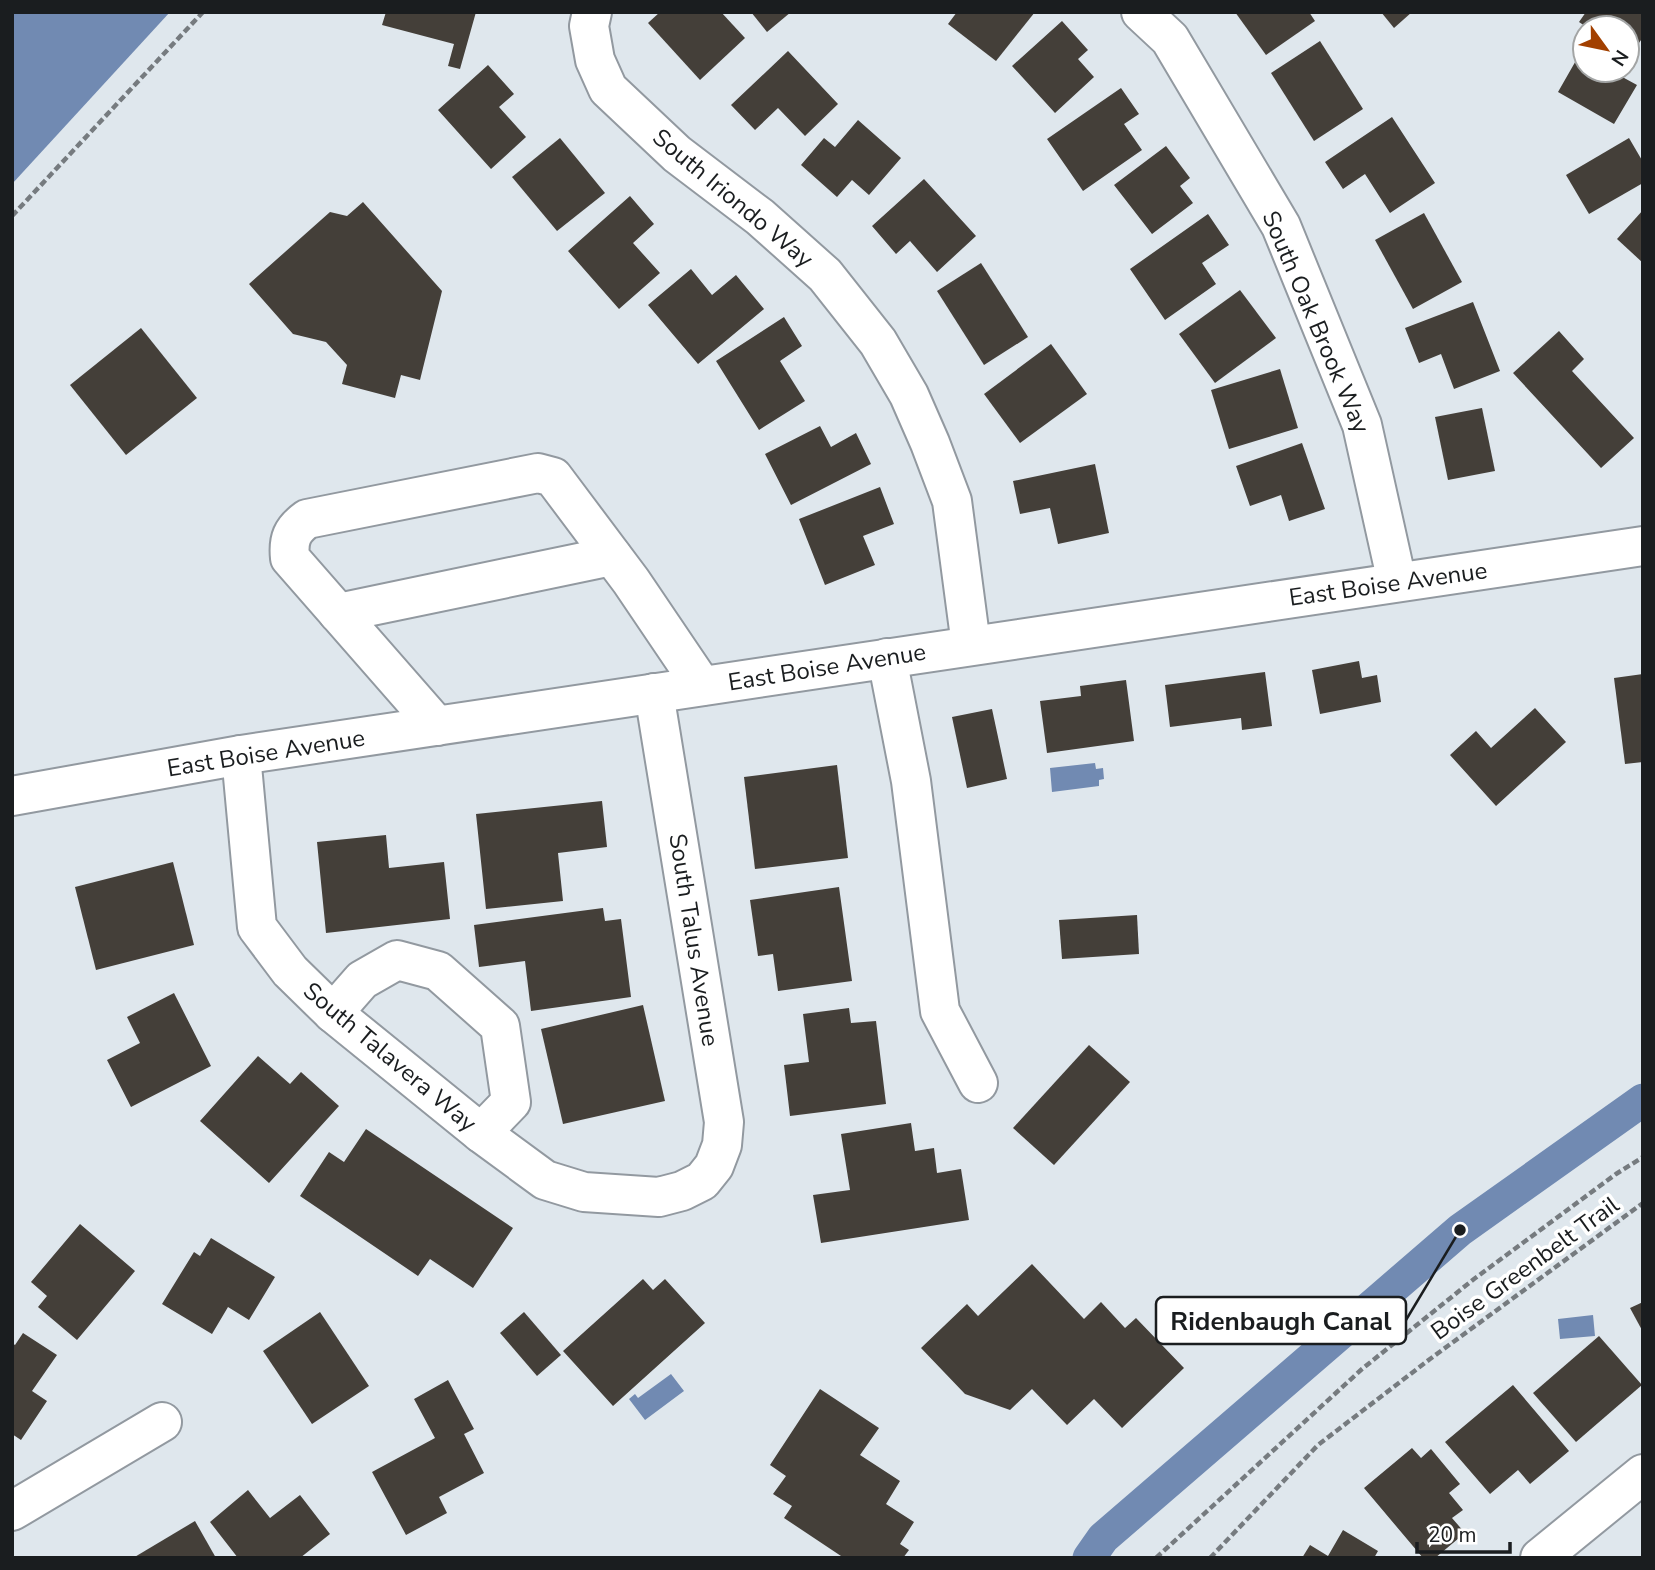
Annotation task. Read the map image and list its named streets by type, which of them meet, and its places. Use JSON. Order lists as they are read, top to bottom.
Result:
{
  "streets": {
    "street": [
      "South Iriondo Way",
      "South Oak Brook Way",
      "East Boise Avenue",
      "South Talus Avenue",
      "South Talavera Way"
    ],
    "path": ["Boise Greenbelt Trail"]
  },
  "crossings": [
    ["South Iriondo Way", "East Boise Avenue"],
    ["South Oak Brook Way", "East Boise Avenue"],
    ["East Boise Avenue", "South Talus Avenue"],
    ["East Boise Avenue", "South Talavera Way"],
    ["South Talus Avenue", "South Talavera Way"]
  ],
  "places": ["Ridenbaugh Canal"],
  "scale_bar": "20 m",
  "north": "bottom right"
}
